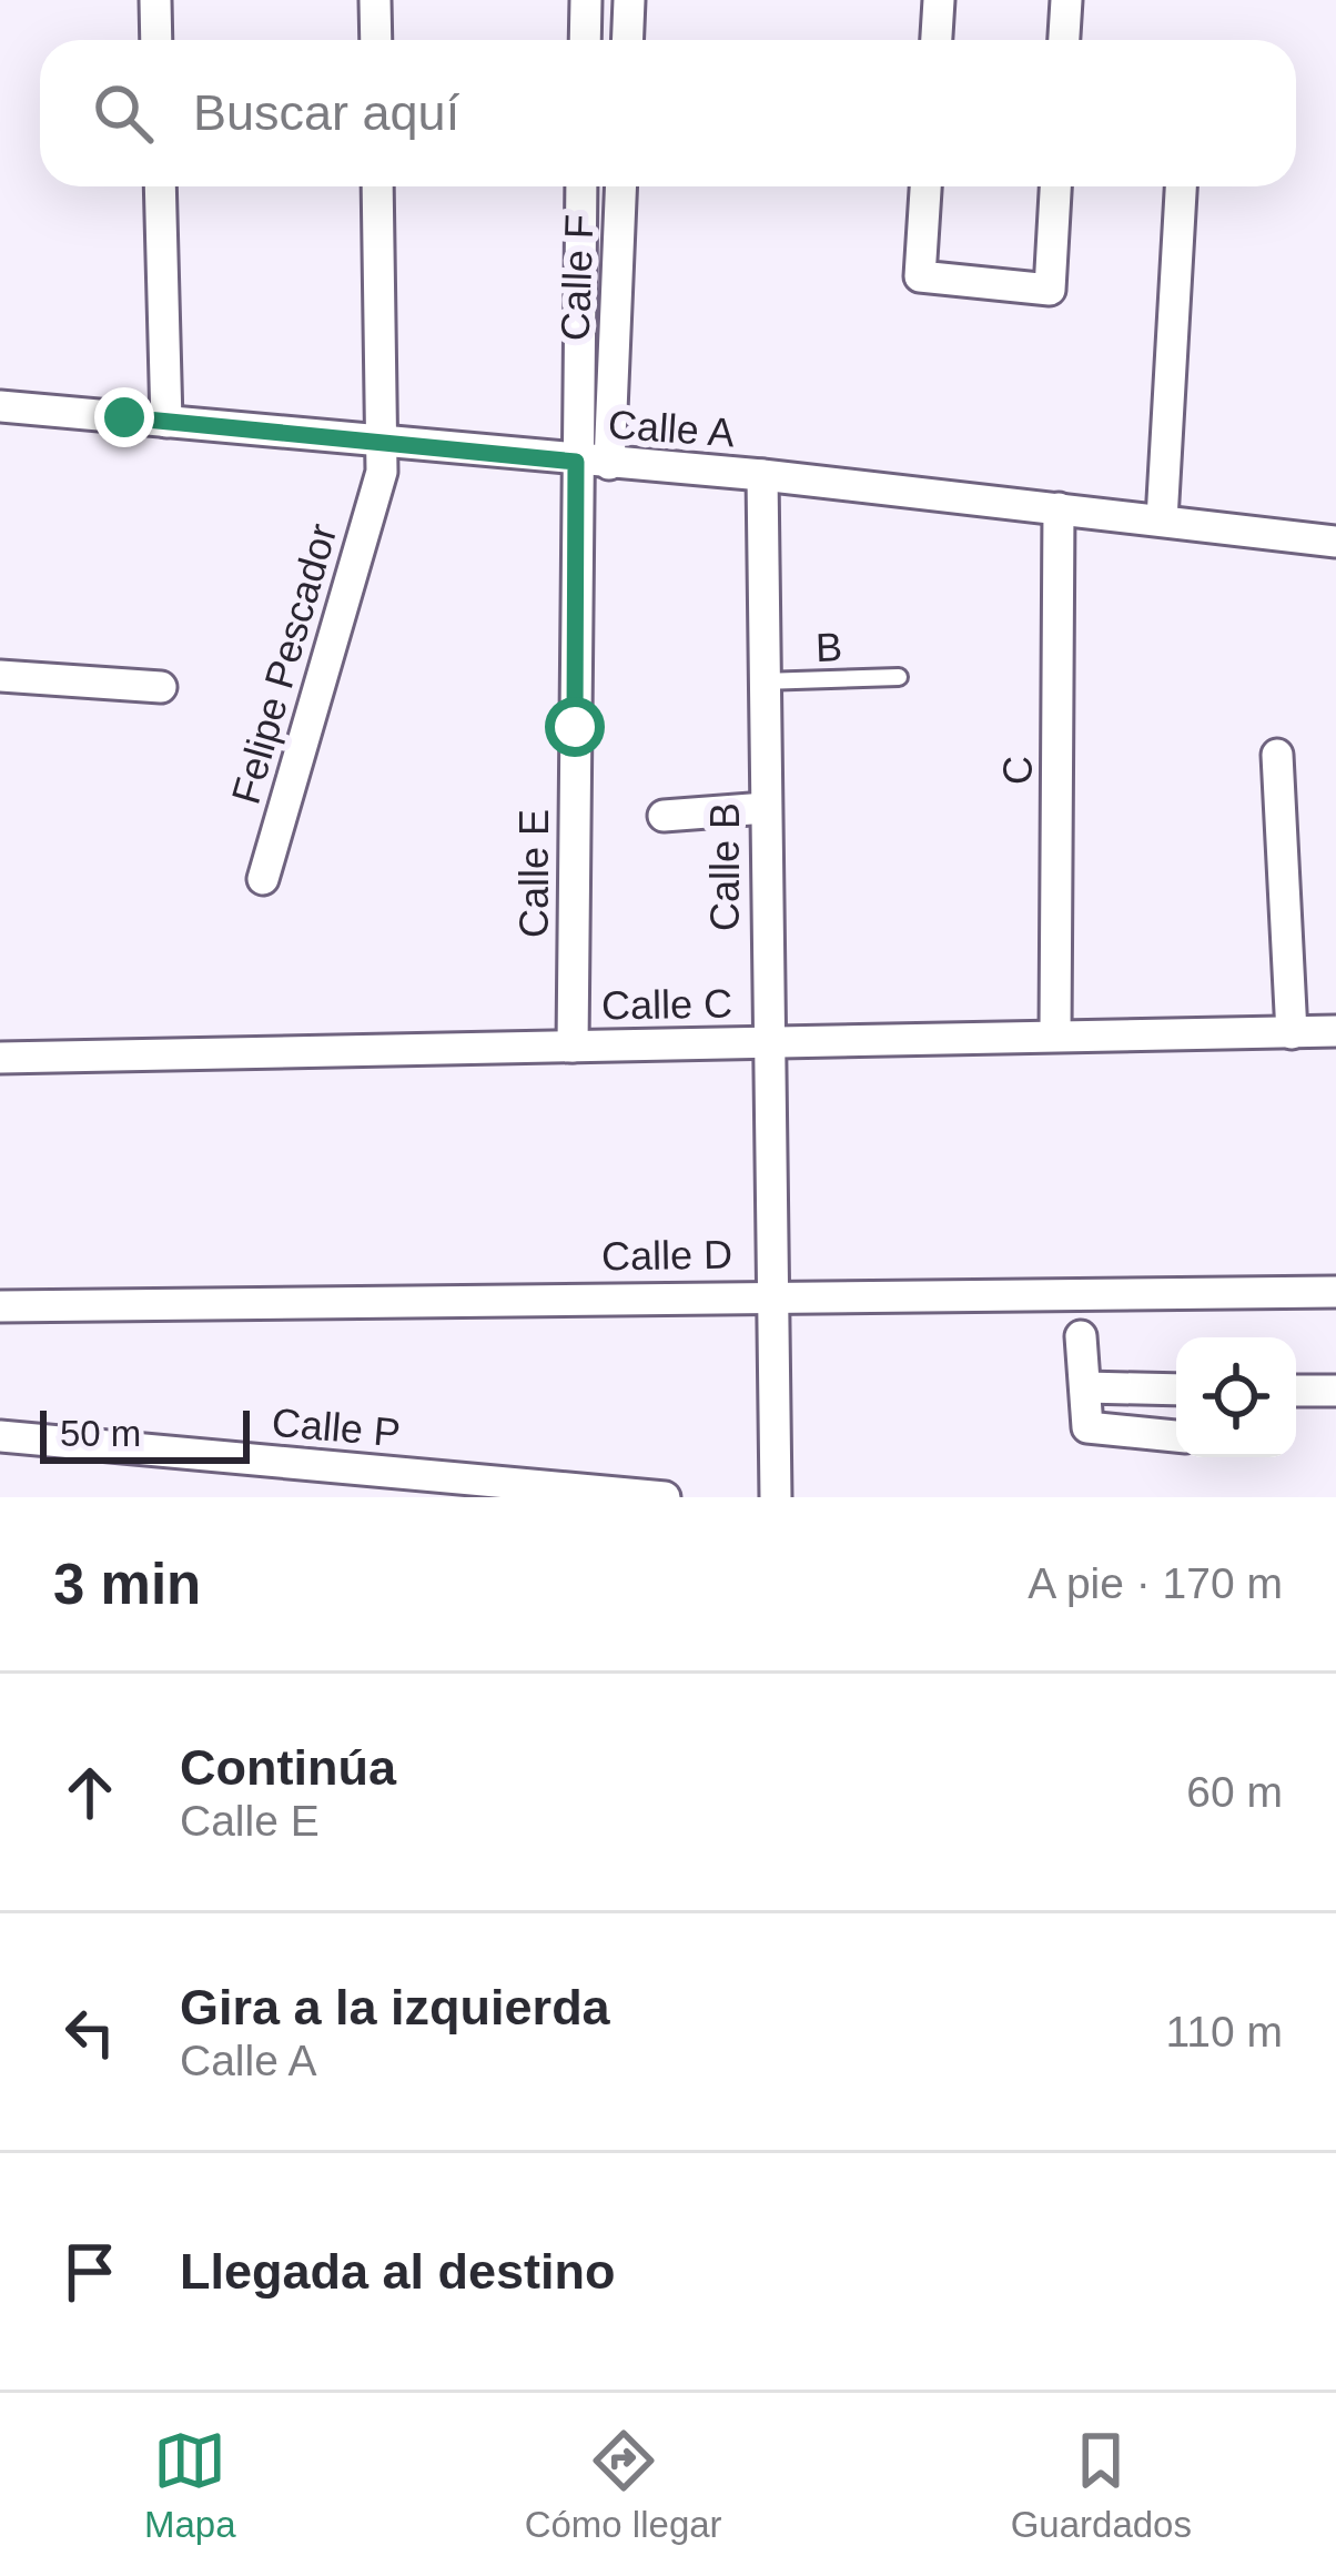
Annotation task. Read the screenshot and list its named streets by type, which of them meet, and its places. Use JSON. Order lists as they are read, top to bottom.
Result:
{
  "streets": {
    "street": [
      "Calle F",
      "Calle A",
      "Felipe Pescador",
      "C",
      "Calle B",
      "Calle E",
      "Calle C",
      "Calle D",
      "Calle P"
    ],
    "lane": ["B"]
  },
  "crossings": [
    ["Calle F", "Calle A"],
    ["Calle F", "Calle E"],
    ["Calle A", "Felipe Pescador"],
    ["Calle A", "C"],
    ["Calle A", "Calle B"],
    ["Calle A", "Calle E"],
    ["B", "Calle B"],
    ["C", "Calle C"],
    ["Calle B", "Calle C"],
    ["Calle B", "Calle D"],
    ["Calle E", "Calle C"]
  ],
  "scale_bar": "50 m",
  "page": {
    "search": "Buscar aquí",
    "scale": "50 m",
    "heading": ["3 min", "A pie · 170 m"],
    "list": [
      ["Continúa", "Calle E", "60 m"],
      ["Gira a la izquierda", "Calle A", "110 m"],
      "Llegada al destino"
    ],
    "nav": ["Mapa", "Cómo llegar", "Guardados"]
  }
}
